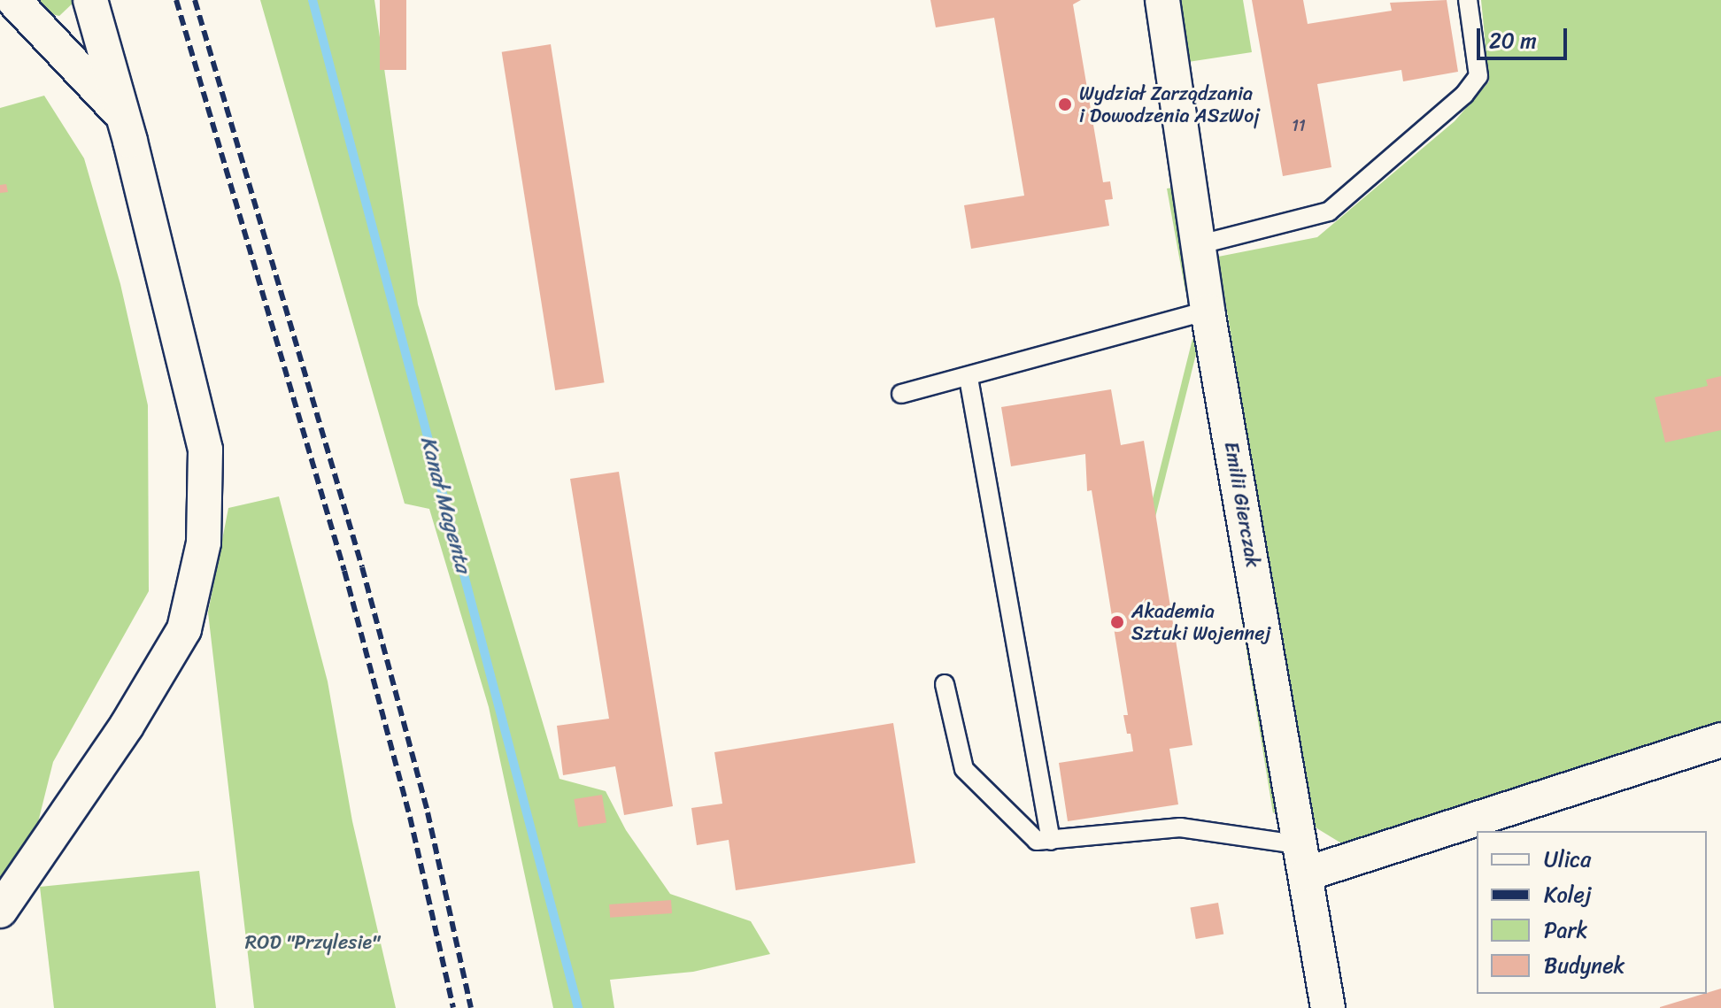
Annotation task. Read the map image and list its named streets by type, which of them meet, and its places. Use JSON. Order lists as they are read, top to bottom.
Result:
{
  "streets": {
    "street": ["Emilii Gierczak"]
  },
  "water": ["Kanał Magenta"],
  "parks": ["ROD \"Przylesie\""],
  "places": ["Wydział Zarządzania i Dowodzenia ASzWoj", "Akademia Sztuki Wojennej"],
  "house_numbers": ["11"],
  "legend": [
    "Ulica",
    "Kolej",
    "Park",
    "Budynek"
  ],
  "scale_bar": "20 m"
}
